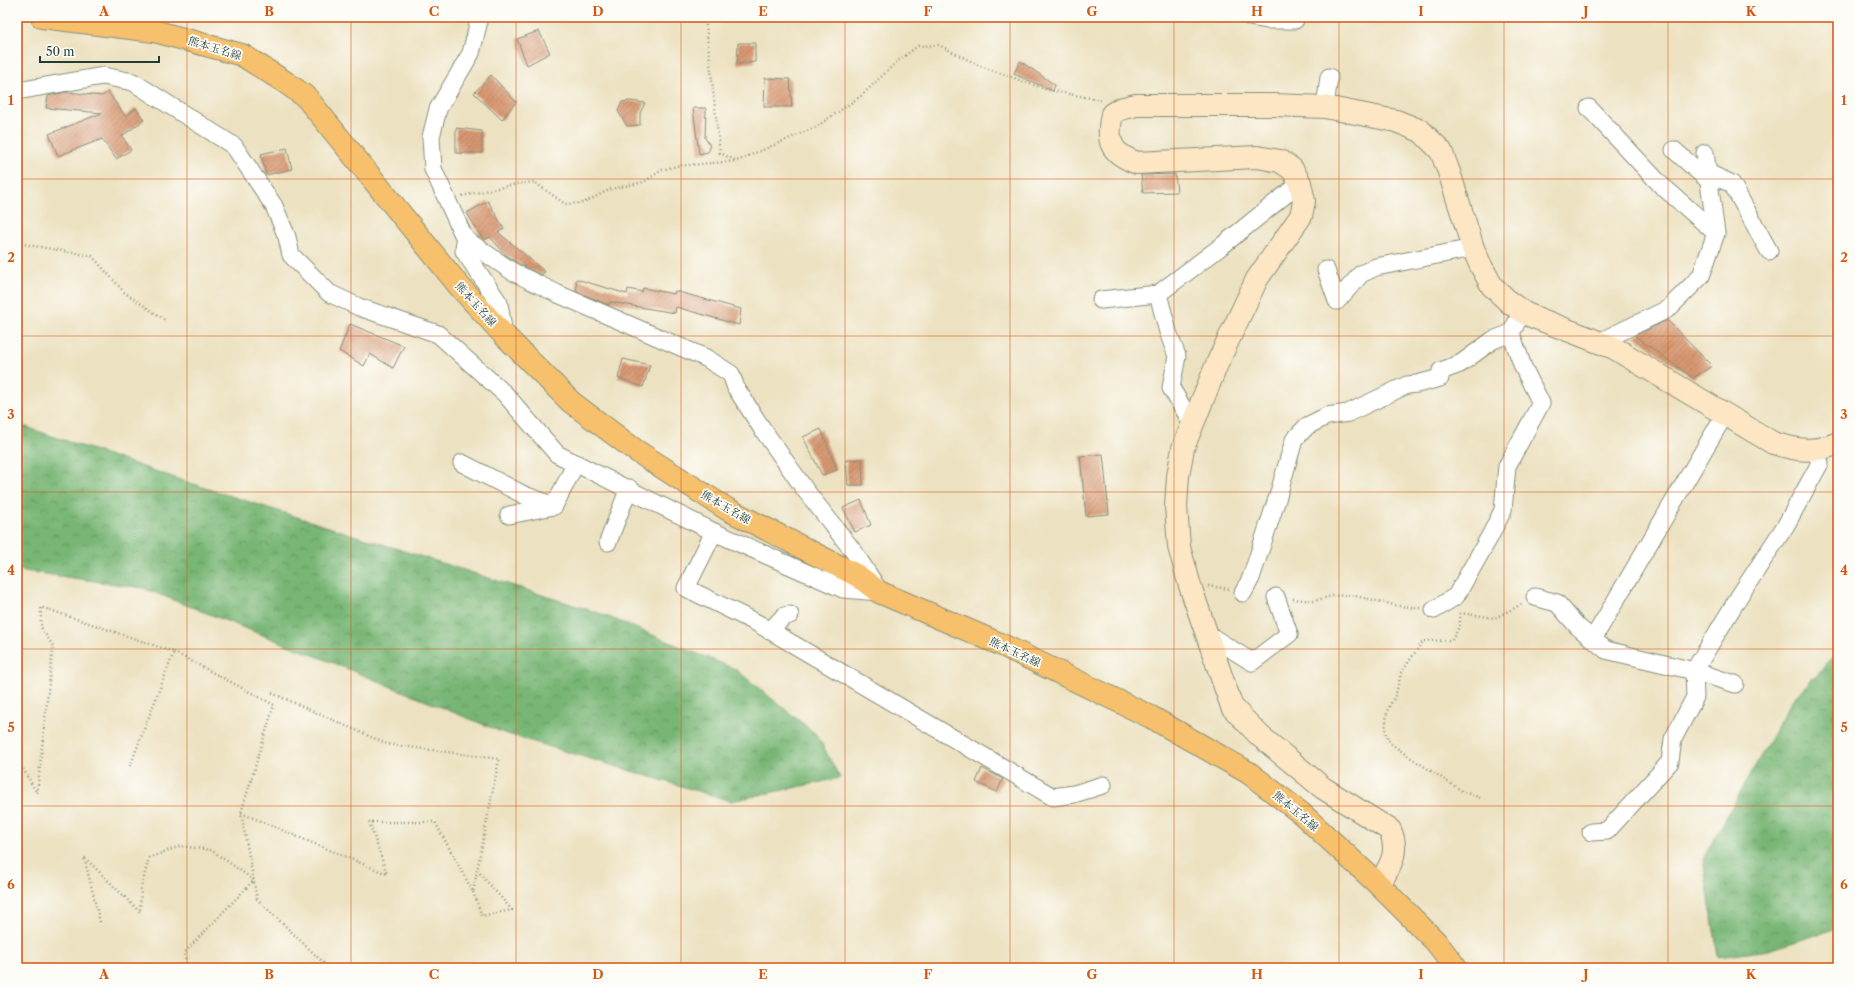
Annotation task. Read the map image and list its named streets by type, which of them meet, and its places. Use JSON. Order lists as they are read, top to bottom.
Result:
{
  "streets": {
    "main road": ["熊本玉名線"]
  },
  "scale_bar": "50 m",
  "grid": {
    "columns": [
      "A",
      "B",
      "C",
      "D",
      "E",
      "F",
      "G",
      "H",
      "I",
      "J",
      "K"
    ],
    "rows": [
      "1",
      "2",
      "3",
      "4",
      "5",
      "6"
    ]
  }
}
